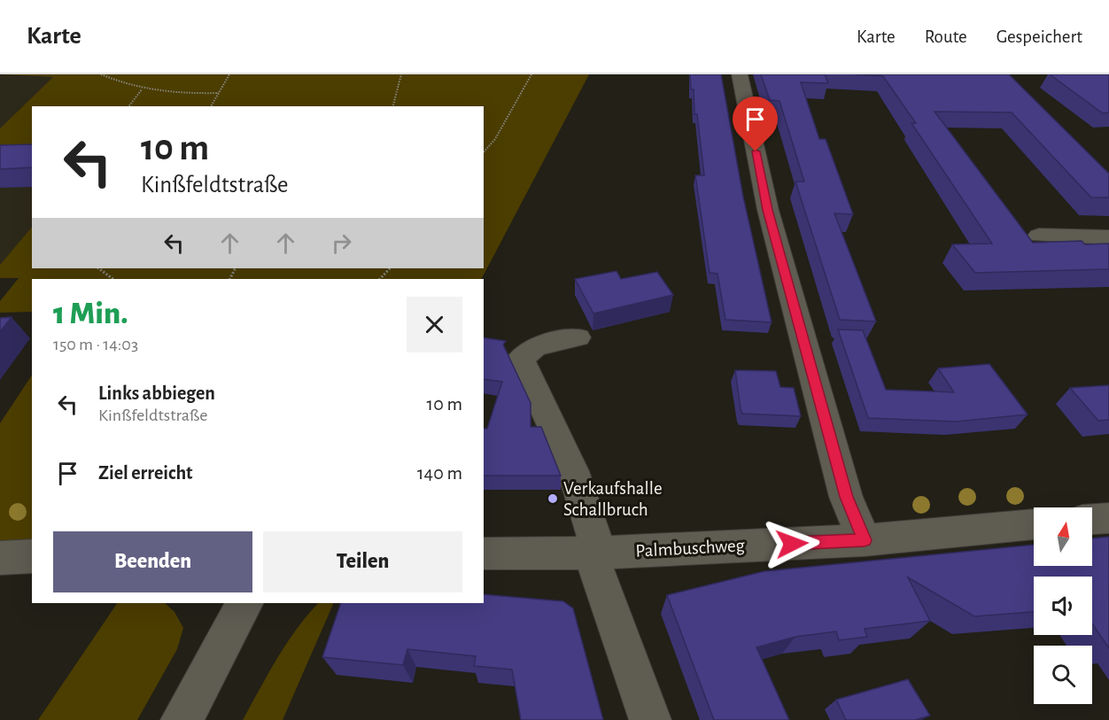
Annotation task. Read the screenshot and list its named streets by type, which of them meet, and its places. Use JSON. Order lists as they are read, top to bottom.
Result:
{
  "streets": {
    "street": ["Palmbuschweg"]
  },
  "places": ["Verkaufshalle Schallbruch"],
  "north": "top",
  "page": {
    "header": "Karte",
    "nav": ["Karte", "Route", "Gespeichert"],
    "turn": ["10 m", "Kinßfeldtstraße"],
    "heading": ["1 Min.", "150 m · 14:03"],
    "list": [
      {
        "name": "Links abbiegen",
        "note": "Kinßfeldtstraße",
        "value": "10 m"
      },
      {
        "name": "Ziel erreicht",
        "value": "140 m"
      }
    ],
    "buttons": ["Beenden", "Teilen"]
  }
}
